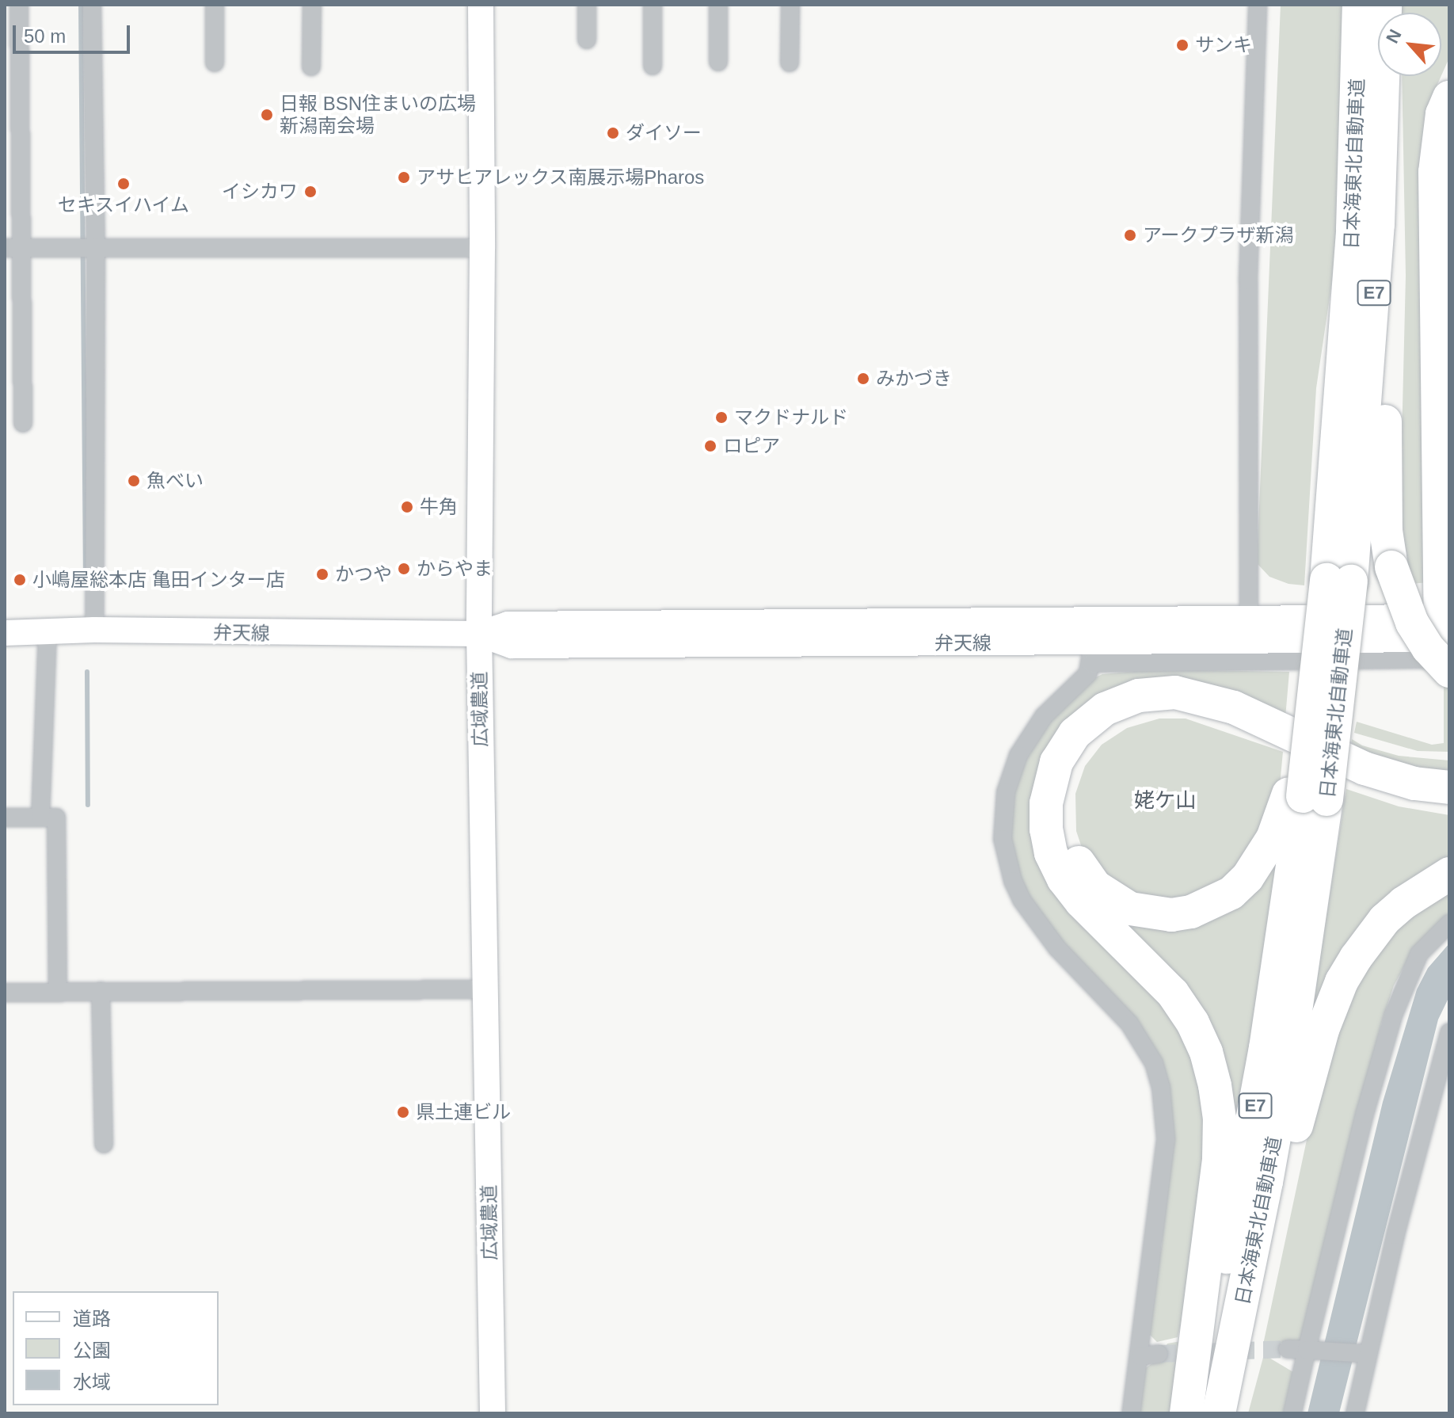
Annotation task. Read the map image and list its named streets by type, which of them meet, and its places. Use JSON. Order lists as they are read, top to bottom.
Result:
{
  "streets": {
    "highway": ["日本海東北自動車道", "E7"],
    "street": ["弁天線", "広域農道"]
  },
  "crossings": [
    ["弁天線", "広域農道"]
  ],
  "districts": ["姥ケ山"],
  "places": [
    "サンキ",
    "日報 BSN住まいの広場 新潟南会場",
    "ダイソー",
    "アサヒアレックス南展示場Pharos",
    "セキスイハイム",
    "イシカワ",
    "アークプラザ新潟",
    "みかづき",
    "マクドナルド",
    "ロピア",
    "魚べい",
    "牛角",
    "からやま",
    "かつや",
    "小嶋屋総本店 亀田インター店",
    "県土連ビル"
  ],
  "legend": ["道路", "公園", "水域"],
  "scale_bar": "50 m",
  "north": "top left"
}
